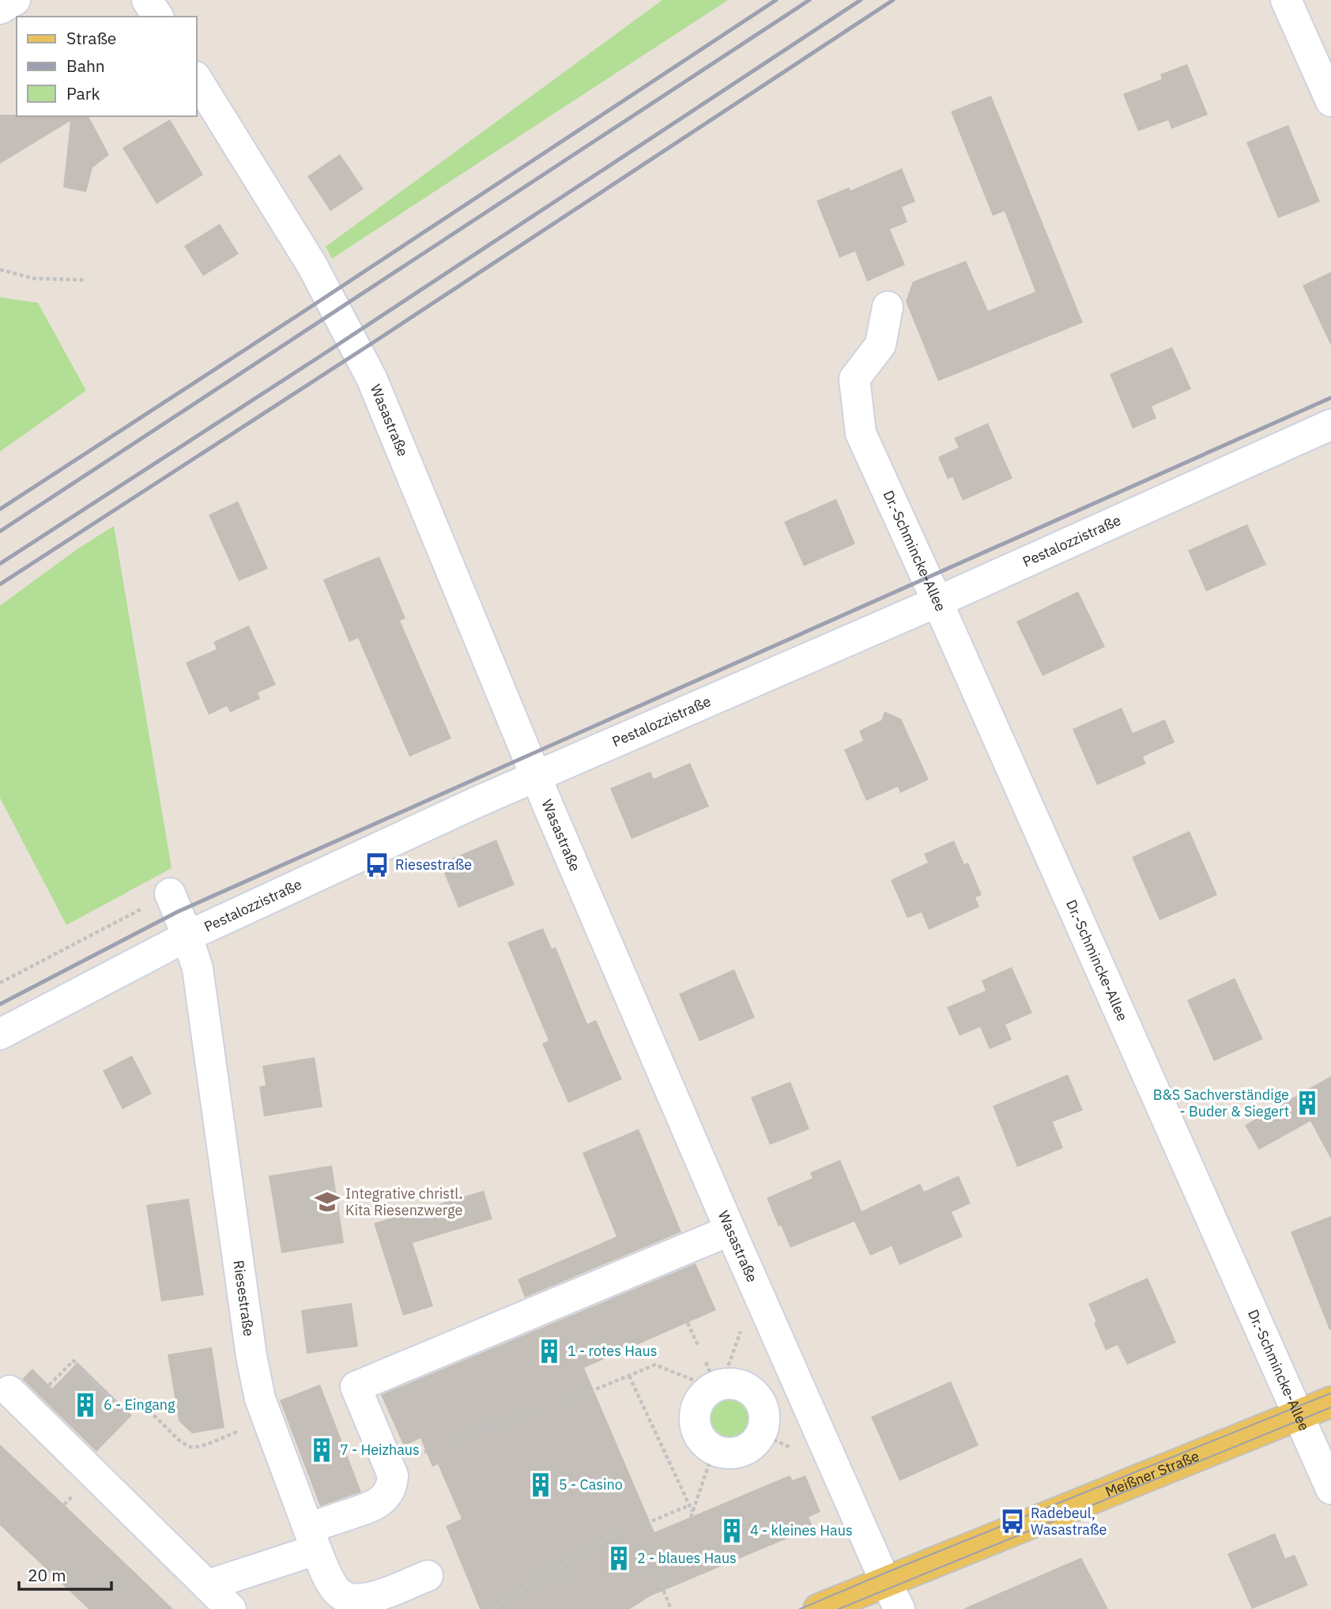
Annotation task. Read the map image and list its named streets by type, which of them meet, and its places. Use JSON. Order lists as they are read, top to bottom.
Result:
{
  "streets": {
    "main road": ["Meißner Straße"],
    "street": [
      "Wasastraße",
      "Pestalozzistraße",
      "Dr.-Schmincke-Allee",
      "Riesestraße"
    ]
  },
  "crossings": [
    ["Wasastraße", "Pestalozzistraße"],
    ["Wasastraße", "Meißner Straße"],
    ["Pestalozzistraße", "Dr.-Schmincke-Allee"],
    ["Pestalozzistraße", "Riesestraße"],
    ["Dr.-Schmincke-Allee", "Meißner Straße"]
  ],
  "places": {
    "bus stop": ["Riesestraße", "Radebeul, Wasastraße"],
    "building": [
      "B&S Sachverständige - Buder & Siegert",
      "1 - rotes Haus",
      "6 - Eingang",
      "7 - Heizhaus",
      "5 - Casino",
      "4 - kleines Haus",
      "2 - blaues Haus"
    ],
    "school or university": ["Integrative christl. Kita Riesenzwerge"]
  },
  "legend": ["Straße", "Bahn", "Park"],
  "scale_bar": "20 m"
}
